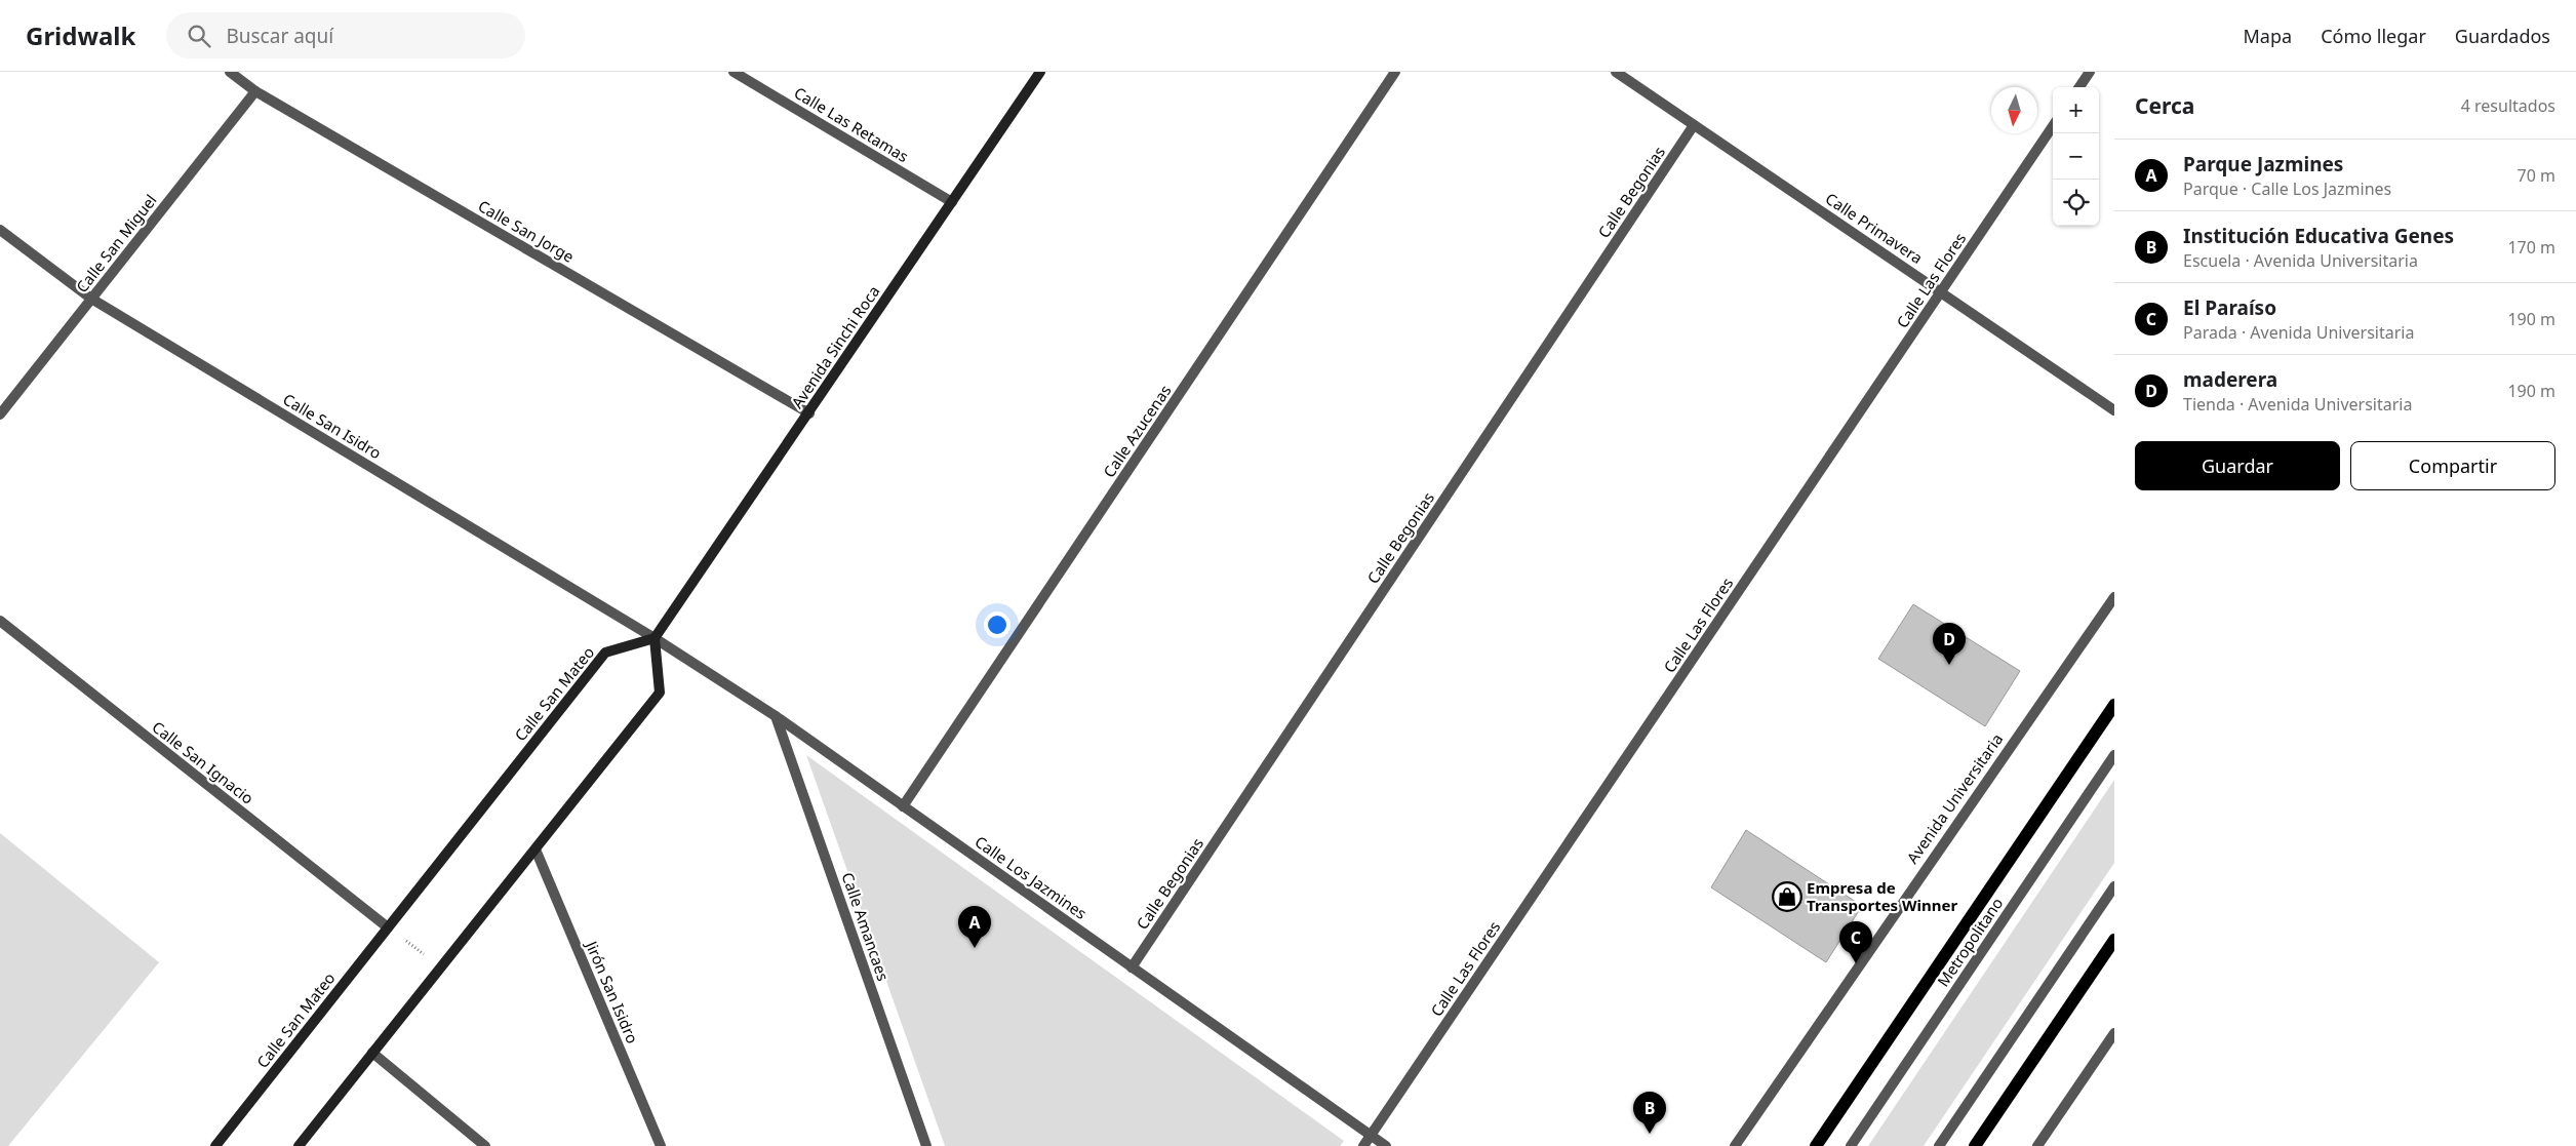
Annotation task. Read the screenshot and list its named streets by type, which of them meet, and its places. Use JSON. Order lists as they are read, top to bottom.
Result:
{
  "streets": {
    "street": [
      "Calle Las Retamas",
      "Calle Begonias",
      "Calle Primavera",
      "Calle San Jorge",
      "Calle San Miguel",
      "Calle Las Flores",
      "Avenida Sinchi Roca",
      "Calle San Isidro",
      "Calle Azucenas",
      "Calle San Mateo",
      "Calle San Ignacio",
      "Avenida Universitaria",
      "Calle Los Jazmines",
      "Calle Amancaes",
      "Metropolitano",
      "Jirón San Isidro"
    ]
  },
  "crossings": [
    ["Calle Las Retamas", "Avenida Sinchi Roca"],
    ["Calle Begonias", "Calle Primavera"],
    ["Calle Begonias", "Calle Los Jazmines"],
    ["Calle Primavera", "Calle Las Flores"],
    ["Calle San Jorge", "Calle San Miguel"],
    ["Calle San Jorge", "Avenida Sinchi Roca"],
    ["Calle San Miguel", "Calle San Isidro"],
    ["Calle Las Flores", "Calle Los Jazmines"],
    ["Avenida Sinchi Roca", "Calle San Isidro"],
    ["Avenida Sinchi Roca", "Calle San Mateo"],
    ["Avenida Sinchi Roca", "Calle Los Jazmines"],
    ["Calle San Isidro", "Calle San Mateo"],
    ["Calle San Isidro", "Calle Los Jazmines"],
    ["Calle Azucenas", "Calle Los Jazmines"],
    ["Calle San Mateo", "Calle San Ignacio"],
    ["Calle San Mateo", "Calle Los Jazmines"],
    ["Calle Los Jazmines", "Calle Amancaes"]
  ],
  "places": {
    "shop": ["Empresa de Transportes Winner"]
  },
  "north": "bottom",
  "page": {
    "header": "Gridwalk",
    "search": "Buscar aquí",
    "nav": ["Mapa", "Cómo llegar", "Guardados"],
    "heading": ["Cerca", "4 resultados"],
    "map_buttons": ["+", "−"],
    "list": [
      {
        "mark": "A",
        "name": "Parque Jazmines",
        "note": "Parque · Calle Los Jazmines",
        "value": "70 m"
      },
      {
        "mark": "B",
        "name": "Institución Educativa Genes",
        "note": "Escuela · Avenida Universitaria",
        "value": "170 m"
      },
      {
        "mark": "C",
        "name": "El Paraíso",
        "note": "Parada · Avenida Universitaria",
        "value": "190 m"
      },
      {
        "mark": "D",
        "name": "maderera",
        "note": "Tienda · Avenida Universitaria",
        "value": "190 m"
      }
    ],
    "buttons": ["Guardar", "Compartir"],
    "pins": [
      "D",
      "A",
      "C",
      "B"
    ]
  }
}
